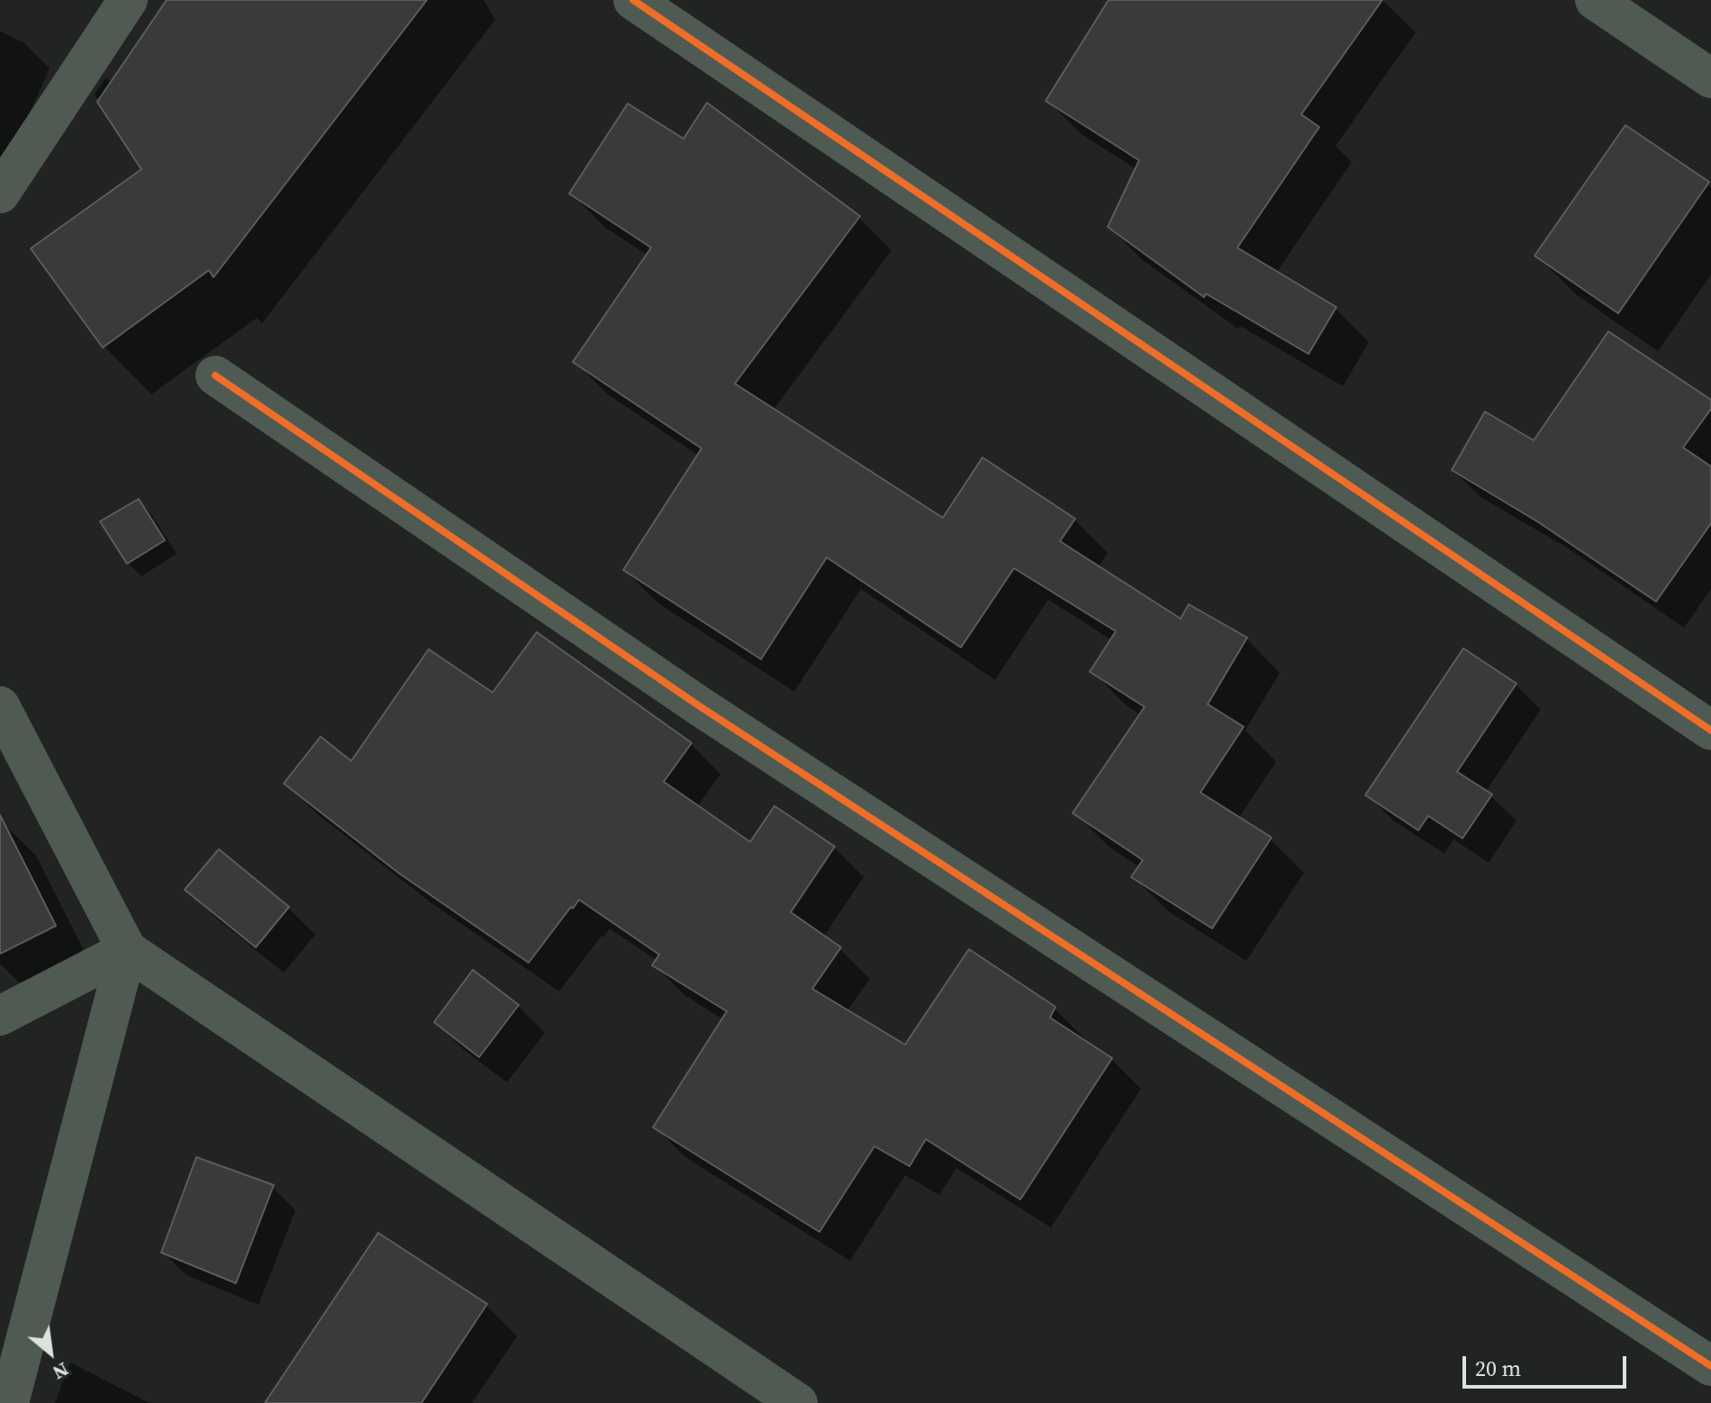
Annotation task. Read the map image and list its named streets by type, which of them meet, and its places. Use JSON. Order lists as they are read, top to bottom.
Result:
{
  "scale_bar": "20 m",
  "north": "bottom right"
}
